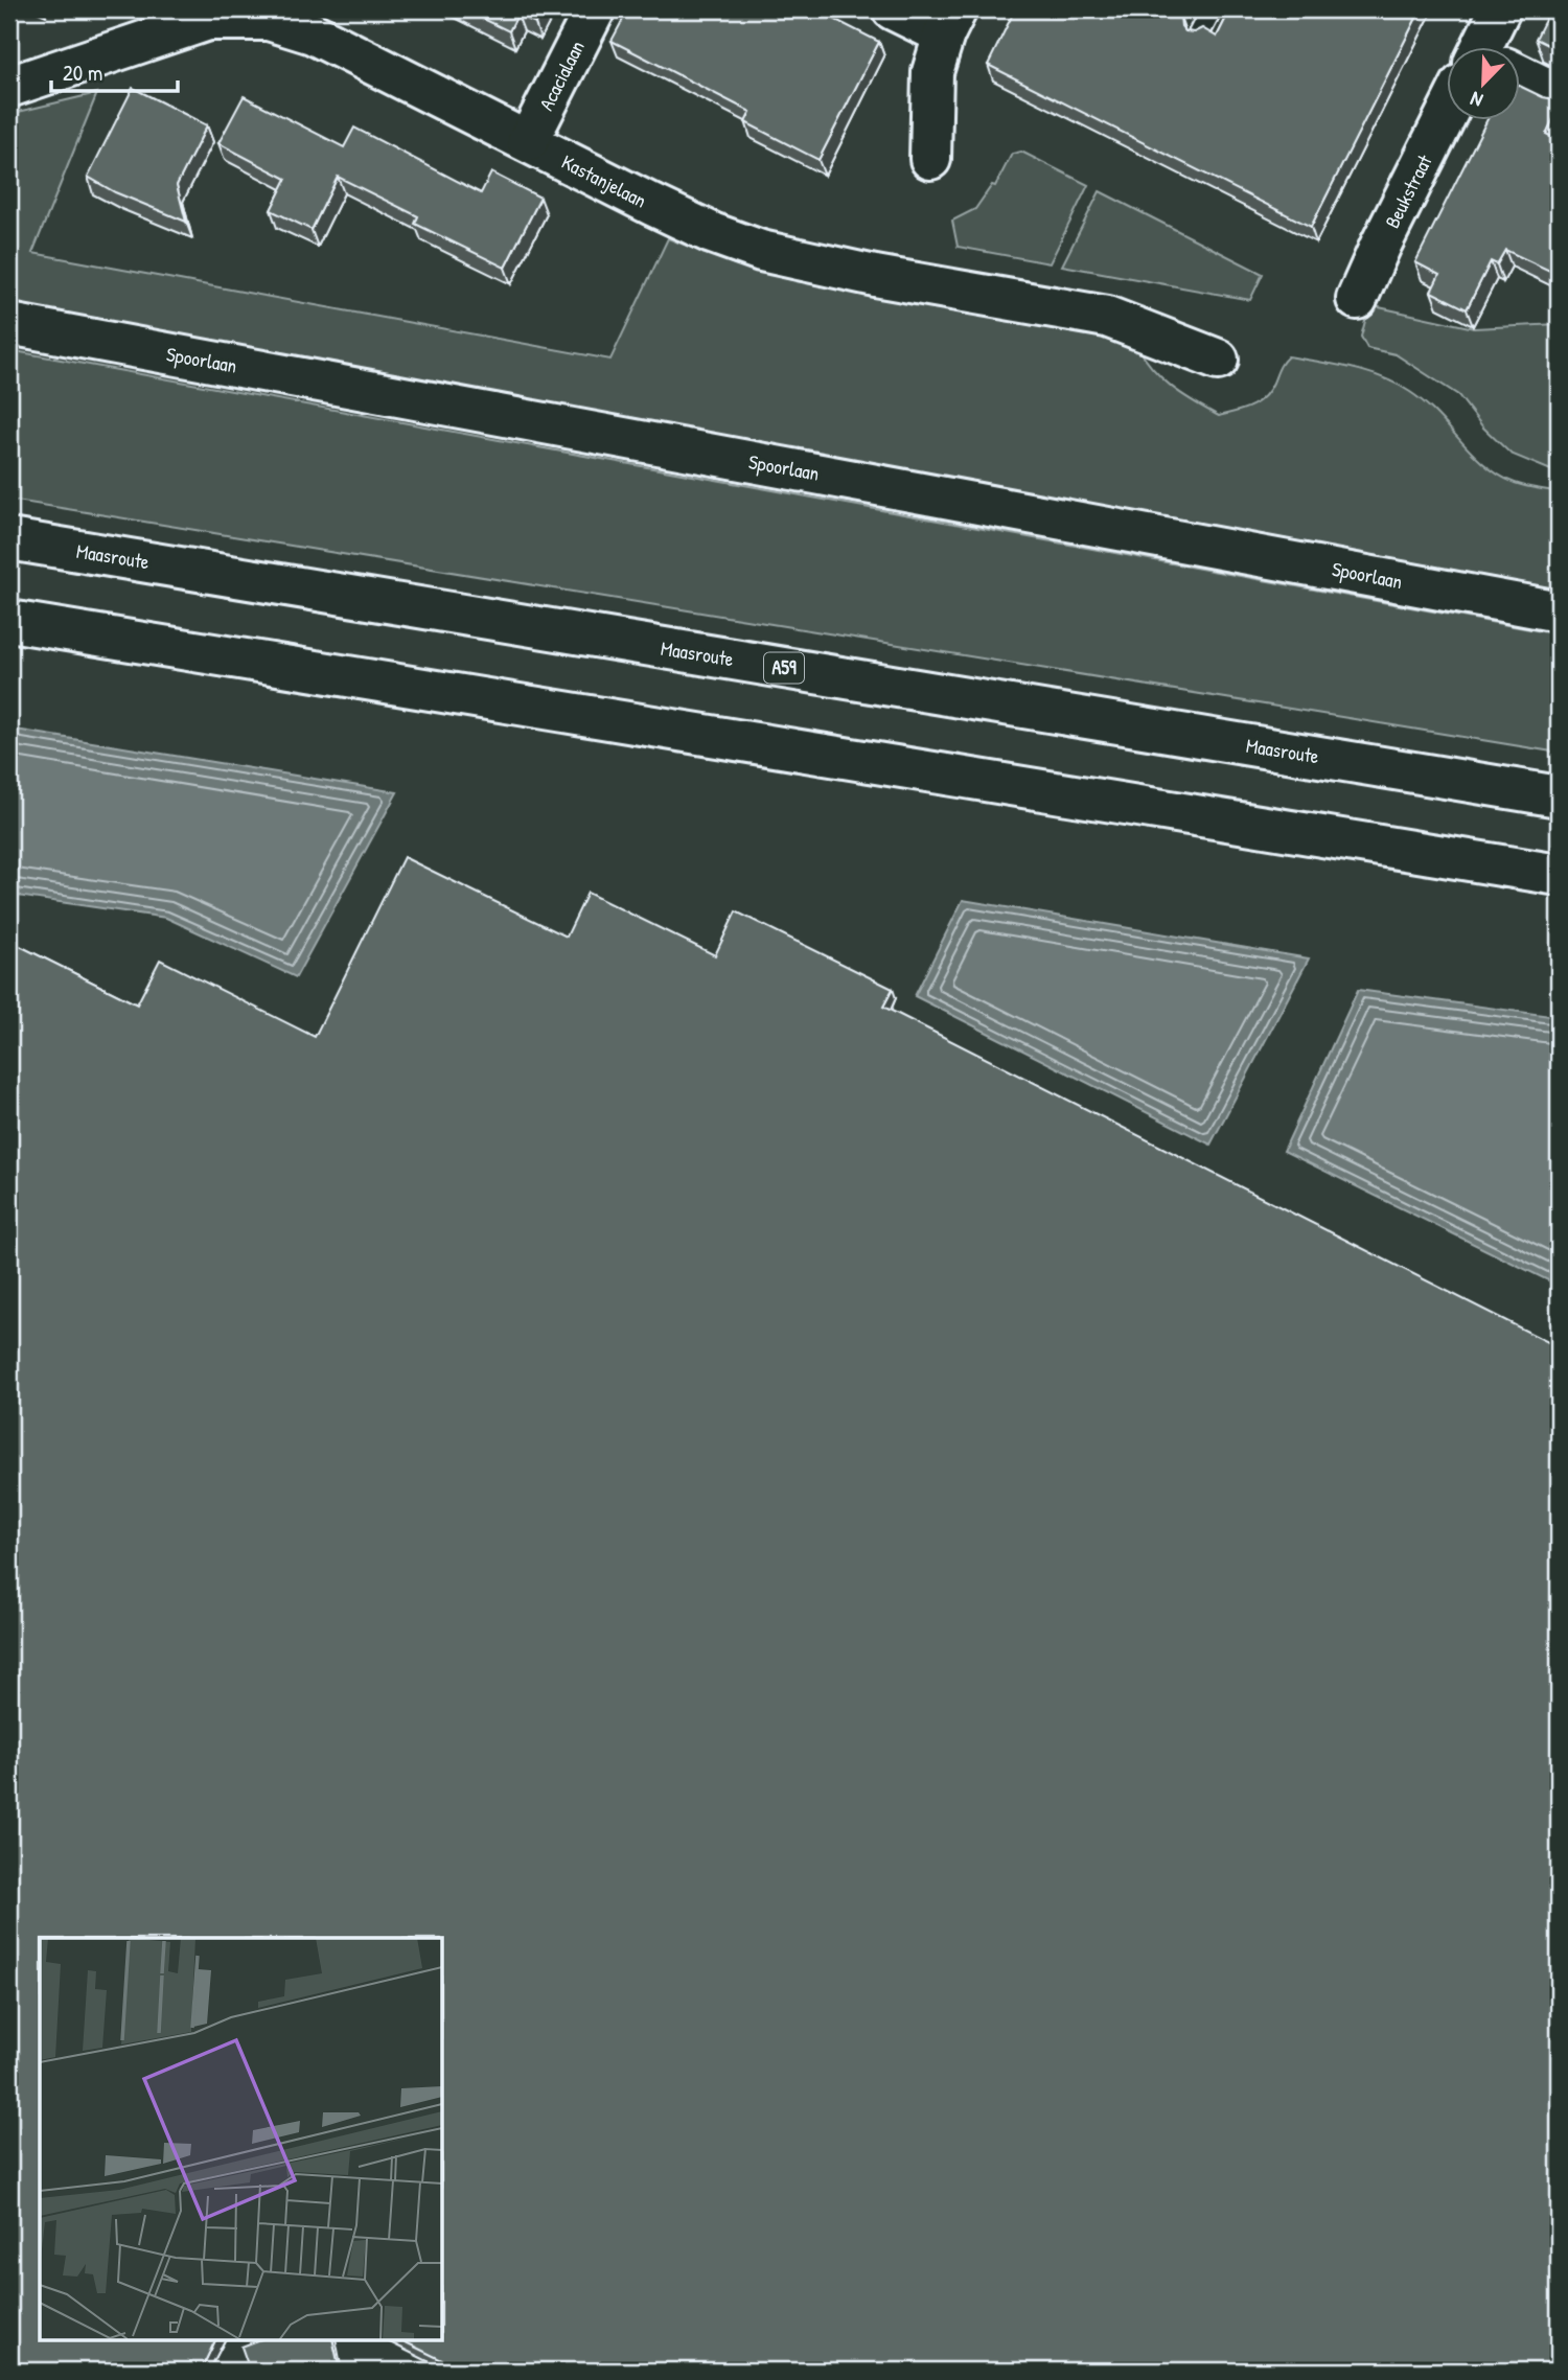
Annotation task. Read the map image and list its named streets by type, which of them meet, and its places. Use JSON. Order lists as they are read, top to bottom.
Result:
{
  "streets": {
    "main road": [
      "Acacialaan",
      "Kastanjelaan",
      "Beukstraat",
      "Spoorlaan",
      "Maasroute",
      "A59"
    ]
  },
  "crossings": [
    ["Acacialaan", "Kastanjelaan"]
  ],
  "scale_bar": "20 m",
  "north": "bottom left"
}
